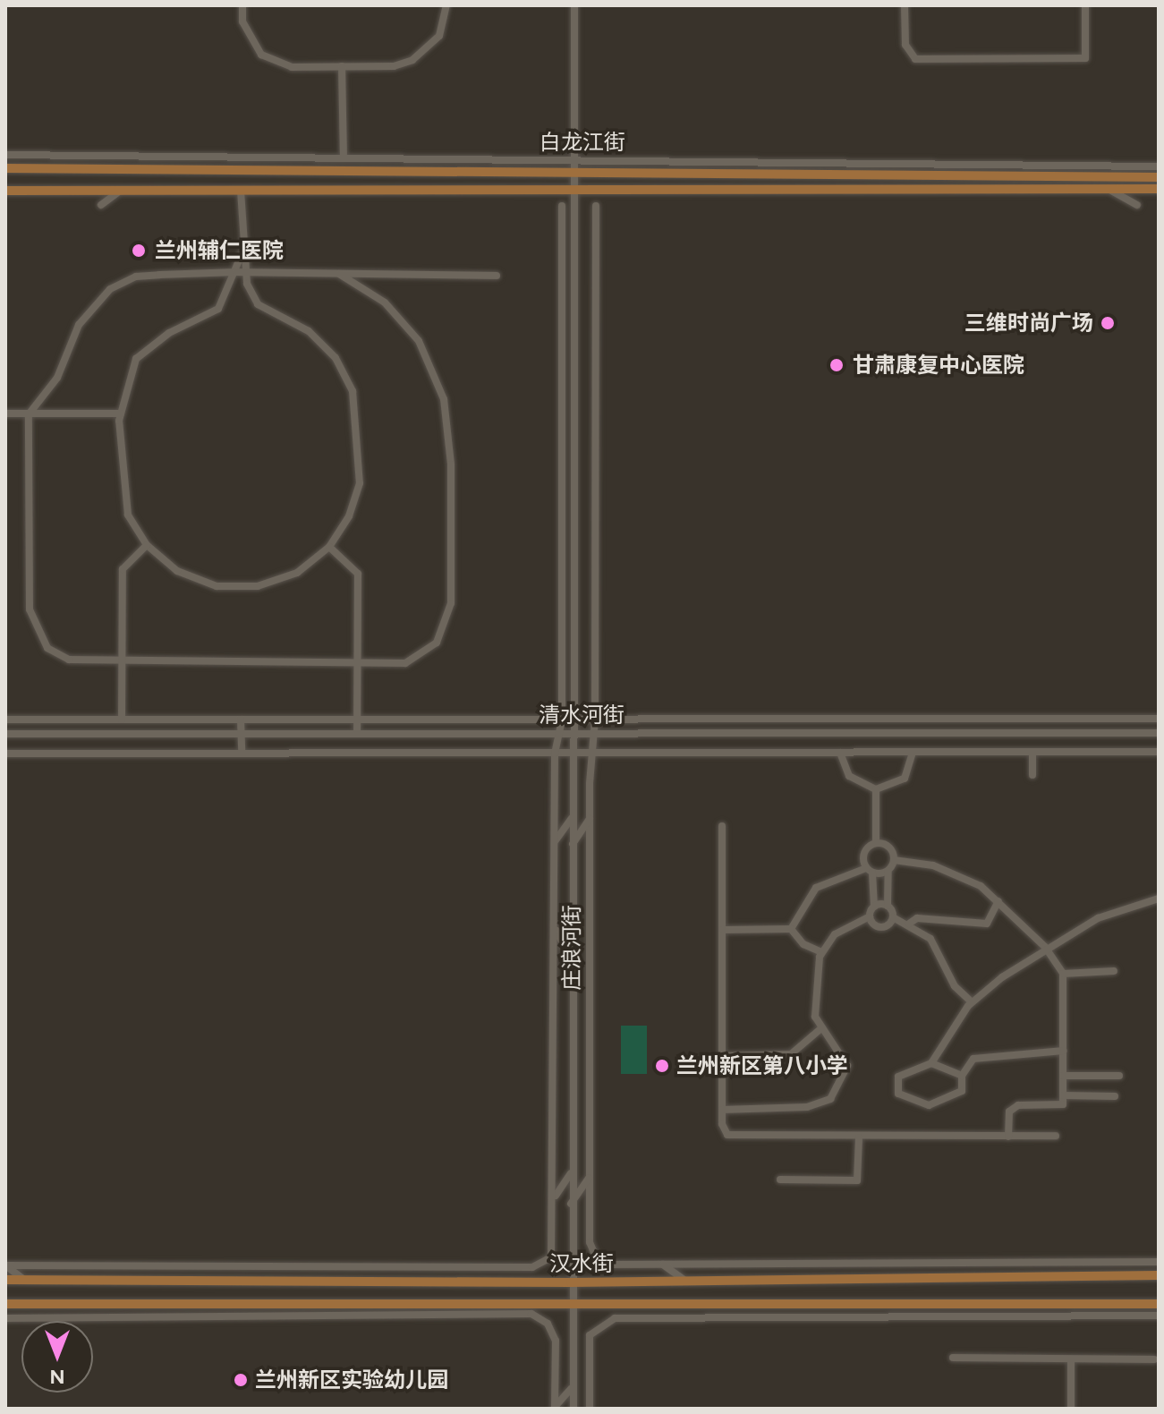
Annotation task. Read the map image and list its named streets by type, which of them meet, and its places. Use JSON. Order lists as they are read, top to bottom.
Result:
{
  "streets": {
    "main road": ["白龙江街", "汉水街"],
    "street": ["清水河街", "庄浪河街"]
  },
  "crossings": [
    ["清水河街", "庄浪河街"]
  ],
  "places": [
    "兰州辅仁医院",
    "三维时尚广场",
    "甘肃康复中心医院",
    "兰州新区第八小学",
    "兰州新区实验幼儿园"
  ],
  "north": "bottom"
}
